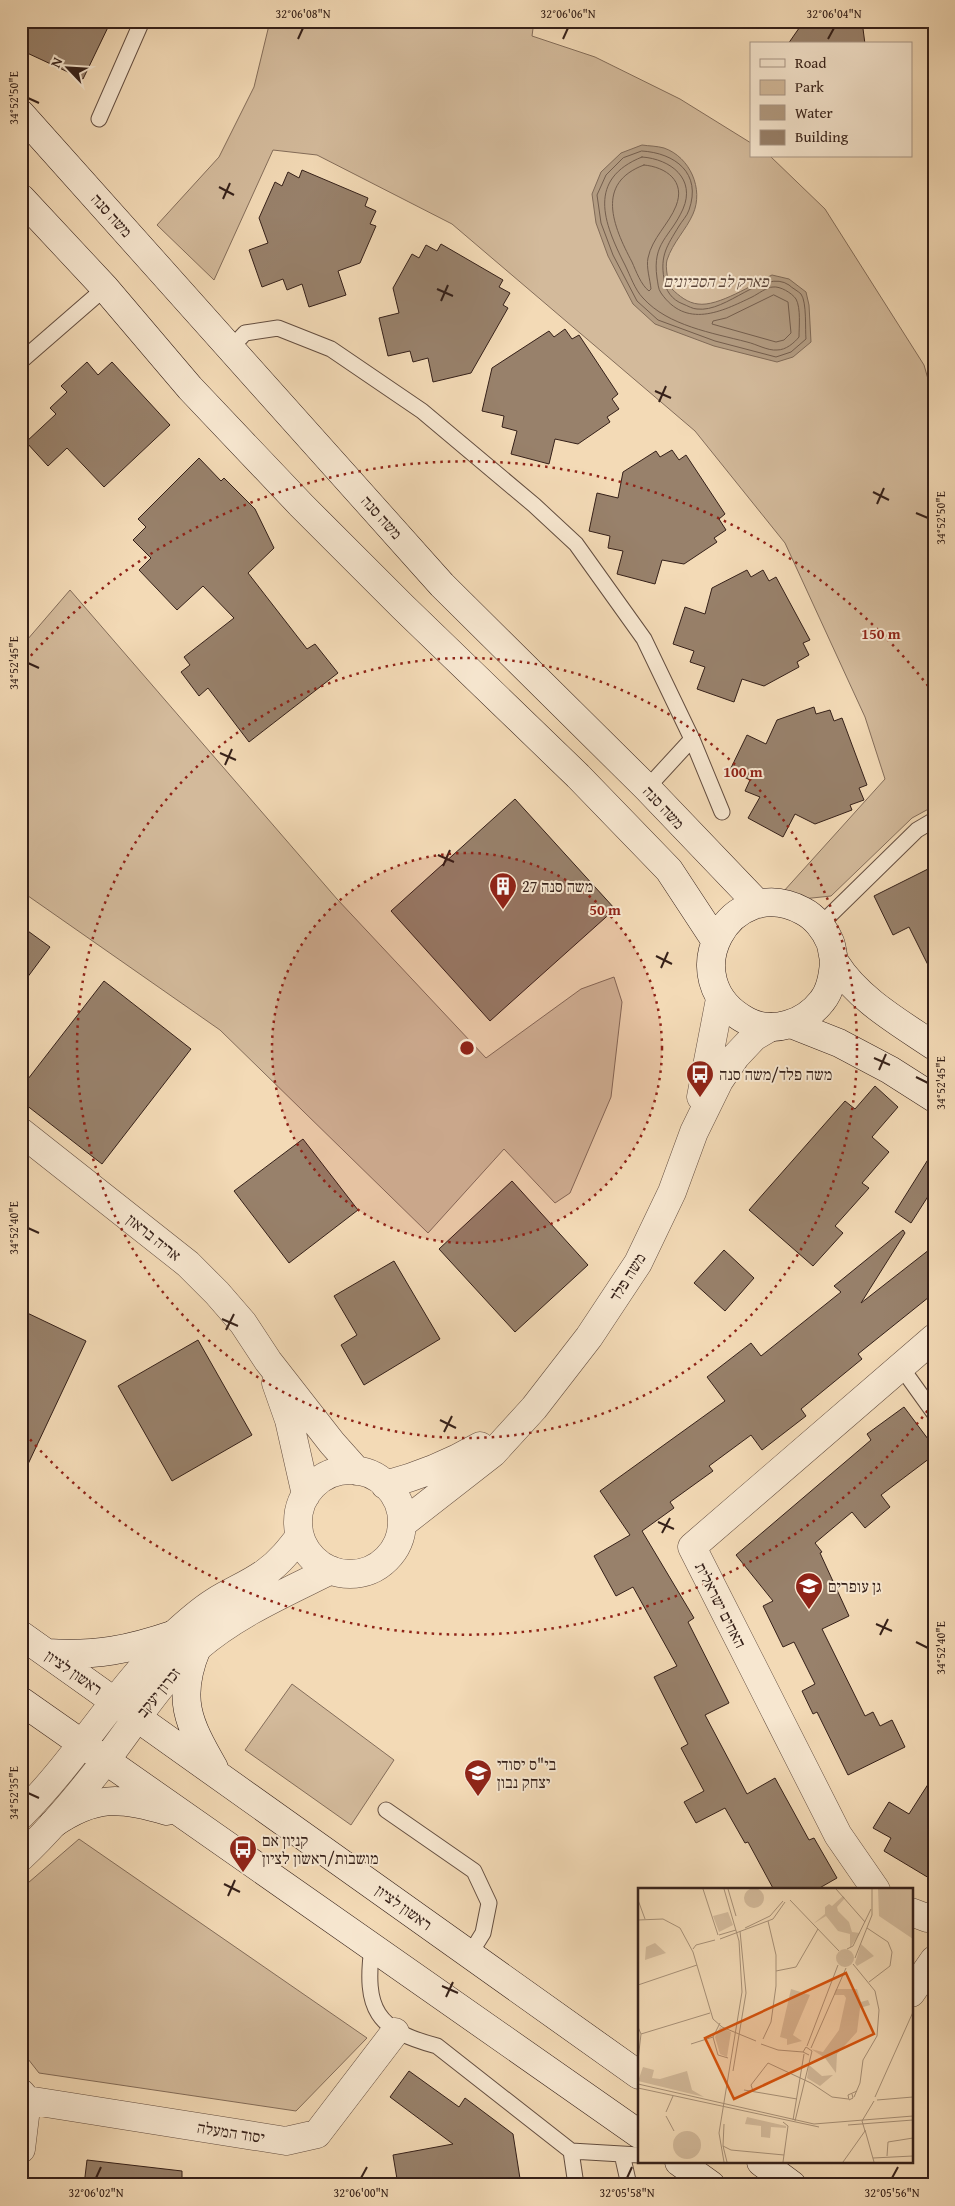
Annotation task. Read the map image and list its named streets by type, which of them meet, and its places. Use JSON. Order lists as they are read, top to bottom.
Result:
{
  "streets": {
    "street": [
      "משה סנה",
      "אריה בראון",
      "משה פלד",
      "האחים ישראלית",
      "ראשון לציון",
      "זכרון יעקב",
      "יסוד המעלה"
    ]
  },
  "crossings": [
    ["משה סנה", "משה פלד"],
    ["אריה בראון", "משה פלד"],
    ["אריה בראון", "זכרון יעקב"],
    ["משה פלד", "זכרון יעקב"],
    ["ראשון לציון", "זכרון יעקב"]
  ],
  "parks": ["פארק לב הסביונים"],
  "places": {
    "building": ["משה סנה 27"],
    "bus stop": ["משה פלד/משה סנה", "קניון אם מושבות/ראשון לציון"],
    "school or university": ["גן עופרים", "בי\"ס יסודי יצחק נבון"]
  },
  "legend": [
    "Road",
    "Park",
    "Water",
    "Building"
  ],
  "north": "top left",
  "coordinates": [
    "32°06'08\"N",
    "32°06'06\"N",
    "32°06'04\"N",
    "34°52'50\"E",
    "34°52'45\"E",
    "34°52'40\"E",
    "34°52'35\"E",
    "32°06'02\"N",
    "32°06'00\"N",
    "32°05'58\"N",
    "32°05'56\"N"
  ],
  "rings": ["150 m", "100 m", "50 m"]
}
